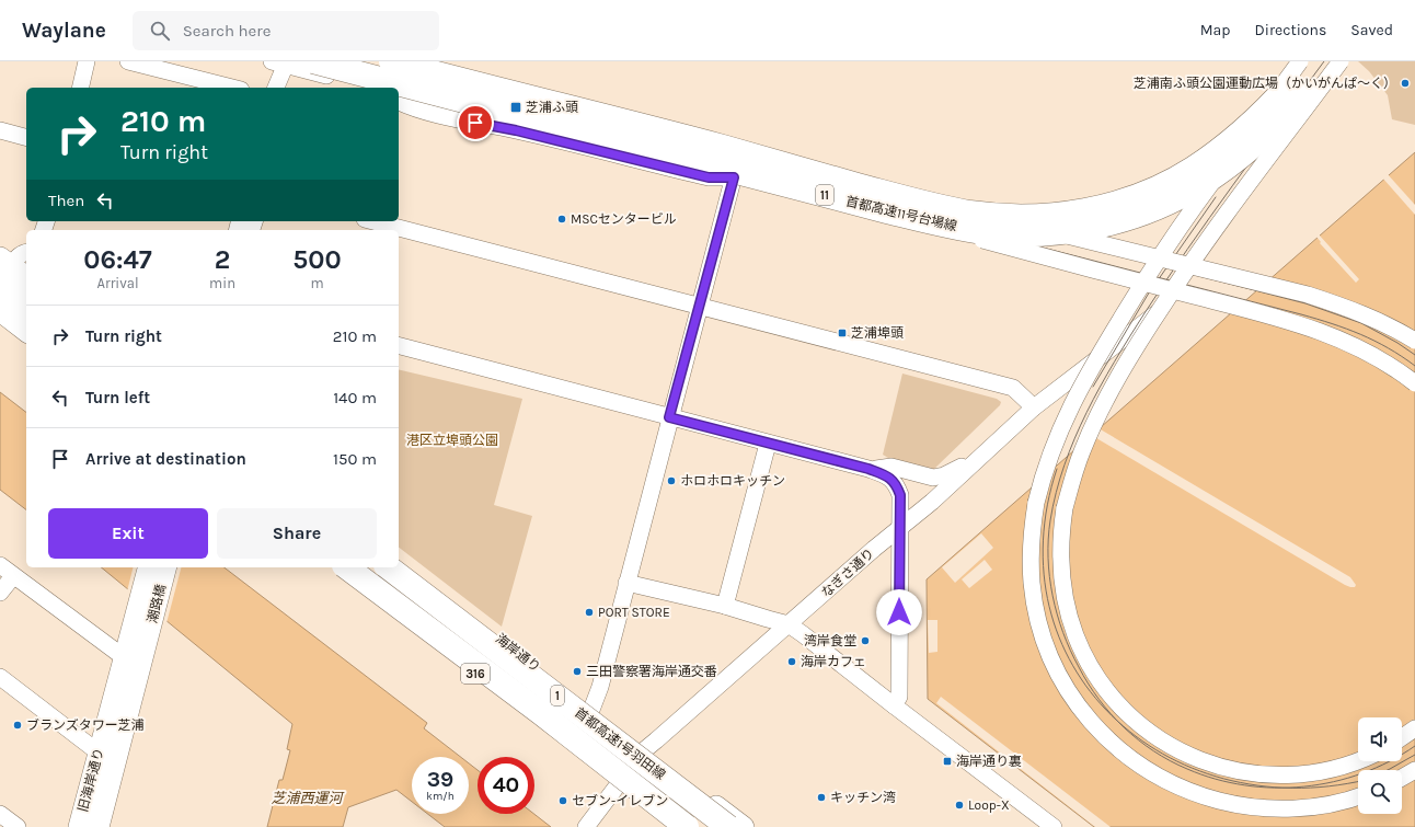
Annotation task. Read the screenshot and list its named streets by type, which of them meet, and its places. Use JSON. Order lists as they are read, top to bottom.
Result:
{
  "streets": {
    "highway": [
      "11",
      "首都高速11号台場線",
      "1",
      "首都高速1号羽田線"
    ],
    "main road": [
      "潮路橋",
      "海岸通り",
      "316",
      "旧海岸通り"
    ],
    "street": ["なぎさ通り"]
  },
  "crossings": [
    ["11", "首都高速11号台場線"],
    ["なぎさ通り", "海岸通り"],
    ["なぎさ通り", "316"],
    ["潮路橋", "旧海岸通り"]
  ],
  "water": ["芝浦西運河"],
  "parks": ["港区立埠頭公園"],
  "places": {
    "other": [
      "芝浦南ふ頭公園運動広場（かいがんぱ～く）",
      "MSCセンタービル",
      "ホロホロキッチン",
      "PORT STORE",
      "湾岸食堂",
      "海岸カフェ",
      "三田警察署海岸通交番",
      "ブランズタワー芝浦",
      "キッチン湾",
      "セブン-イレブン",
      "Loop-X"
    ],
    "transit": ["芝浦ふ頭", "芝浦埠頭", "海岸通り裏"]
  },
  "page": {
    "header": "Waylane",
    "search": "Search here",
    "nav": ["Map", "Directions", "Saved"],
    "turn": ["210 m", "Turn right"],
    "then": "Then",
    "eta": [
      "06:47",
      "Arrival",
      "2",
      "min",
      "500",
      "m"
    ],
    "list": [
      {
        "name": "Turn right",
        "value": "210 m"
      },
      {
        "name": "Turn left",
        "value": "140 m"
      },
      {
        "name": "Arrive at destination",
        "value": "150 m"
      }
    ],
    "buttons": ["Exit", "Share"],
    "speed": "39 km/h",
    "limit": "40"
  }
}
